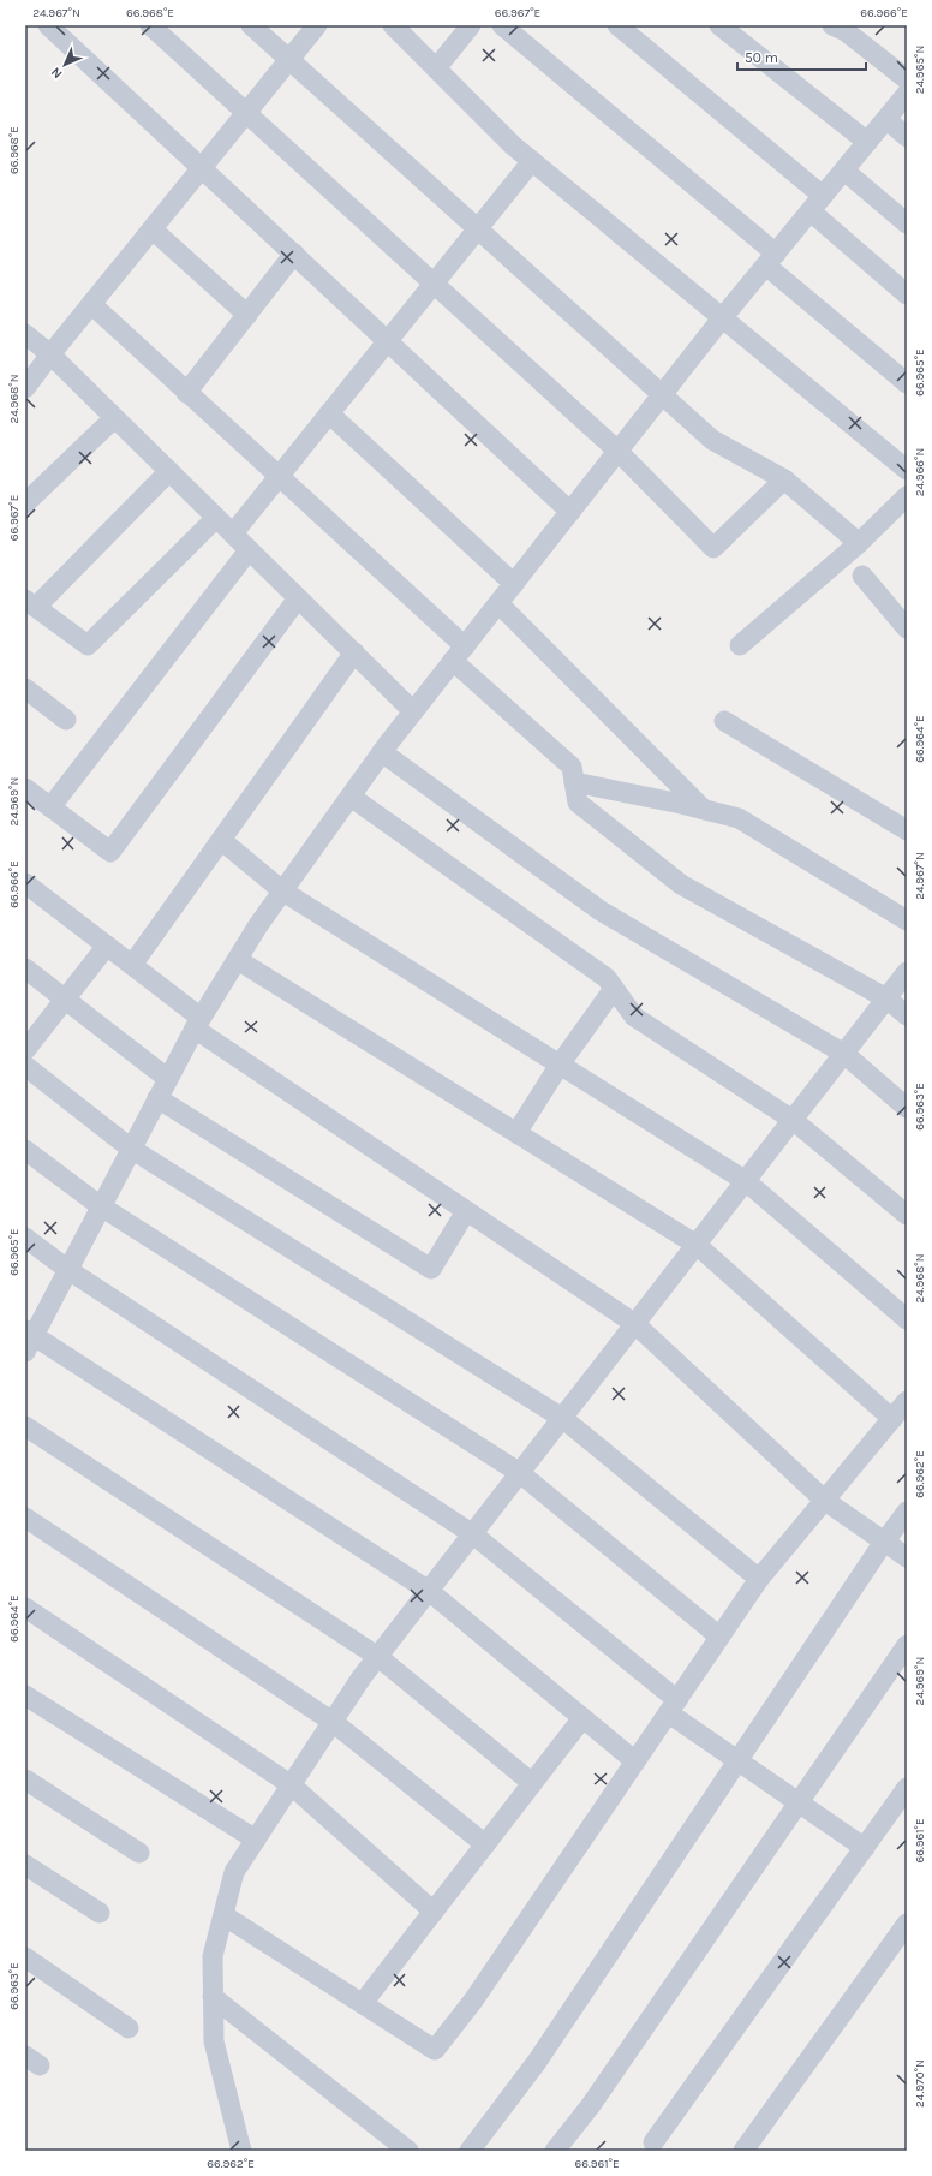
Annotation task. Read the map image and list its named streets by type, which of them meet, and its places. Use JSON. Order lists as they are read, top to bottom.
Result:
{
  "scale_bar": "50 m",
  "north": "bottom left",
  "coordinates": [
    "24.967°N",
    "66.968°E",
    "66.967°E",
    "66.966°E",
    "24.965°N",
    "66.965°E",
    "24.968°N",
    "24.966°N",
    "66.964°E",
    "24.969°N",
    "66.963°E",
    "66.962°E",
    "66.961°E",
    "24.970°N"
  ]
}
